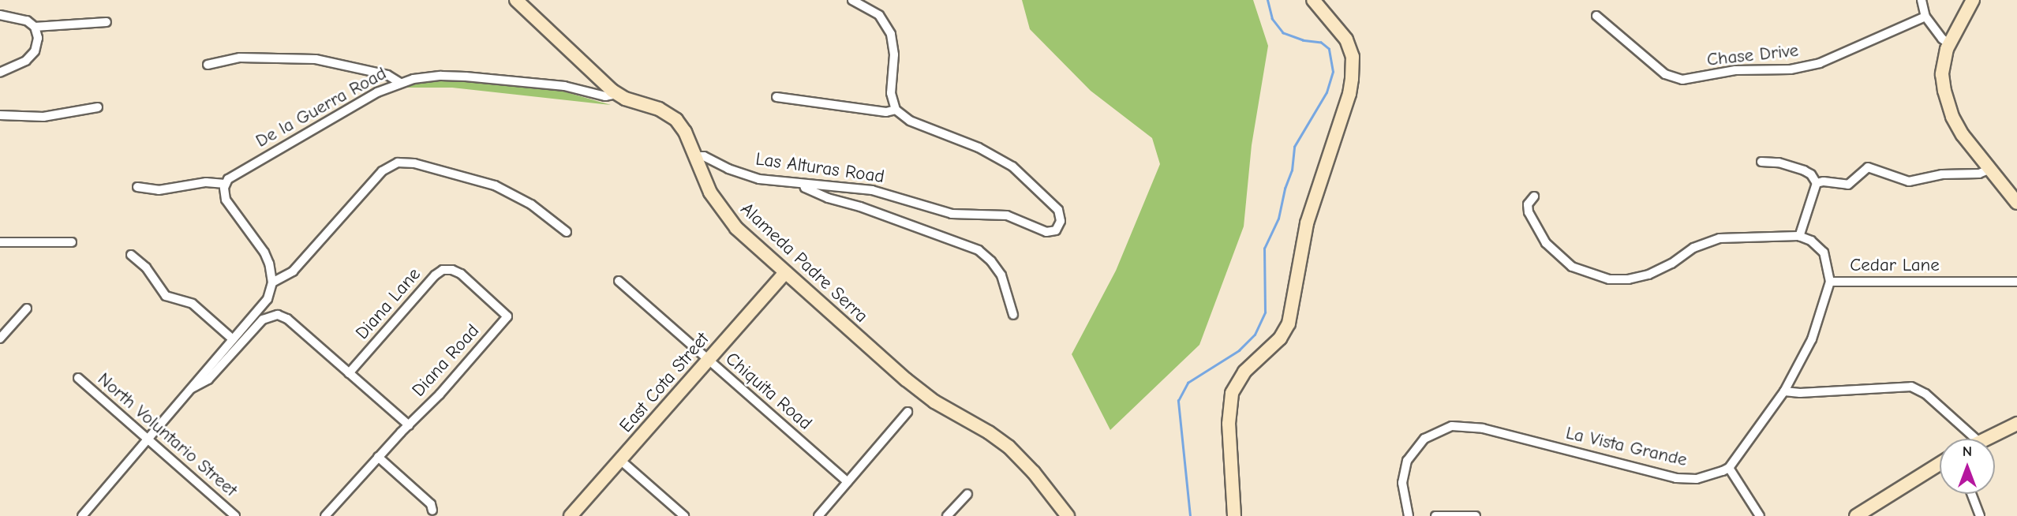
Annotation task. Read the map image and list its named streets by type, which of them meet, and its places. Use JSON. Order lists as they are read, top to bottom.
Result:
{
  "streets": {
    "street": [
      "Chase Drive",
      "De la Guerra Road",
      "Las Alturas Road",
      "Alameda Padre Serra",
      "Cedar Lane",
      "Diana Lane",
      "Diana Road",
      "East Cota Street",
      "Chiquita Road",
      "North Voluntario Street",
      "La Vista Grande"
    ]
  },
  "crossings": [
    ["De la Guerra Road", "Alameda Padre Serra"],
    ["Las Alturas Road", "Alameda Padre Serra"],
    ["Alameda Padre Serra", "East Cota Street"],
    ["Diana Lane", "Diana Road"],
    ["East Cota Street", "Chiquita Road"]
  ],
  "north": "top"
}
